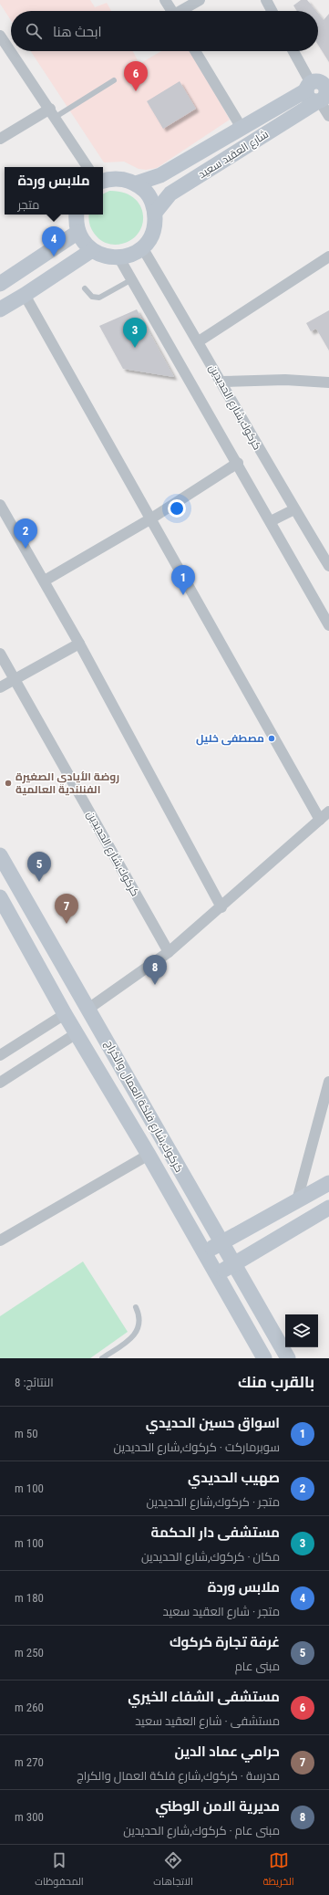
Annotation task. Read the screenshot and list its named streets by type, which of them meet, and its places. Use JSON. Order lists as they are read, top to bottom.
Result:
{
  "streets": {
    "street": ["شارع العقيد سعيد", "كركوك,شارع الحديدين", "كركوك,شارع فلكة العمال والكراج"]
  },
  "places": ["مصطفى خليل", "روضة الأيادي الصغيرة الفنلندية العالمية"],
  "page": {
    "search": "ابحث هنا",
    "pins": [
      "6",
      "4",
      "3",
      "2",
      "1",
      "5",
      "7",
      "8"
    ],
    "popup": ["ملابس وردة", "متجر"],
    "heading": ["بالقرب منك", "النتائج: 8"],
    "list": [
      {
        "mark": "1",
        "name": "اسواق حسين الحديدي",
        "note": "سوبرماركت · كركوك,شارع الحديدين",
        "value": "50 m"
      },
      {
        "mark": "2",
        "name": "صهيب الحديدي",
        "note": "متجر · كركوك,شارع الحديدين",
        "value": "100 m"
      },
      {
        "mark": "3",
        "name": "مستشفى دار الحكمة",
        "note": "مكان · كركوك,شارع الحديدين",
        "value": "100 m"
      },
      {
        "mark": "4",
        "name": "ملابس وردة",
        "note": "متجر · شارع العقيد سعيد",
        "value": "180 m"
      },
      {
        "mark": "5",
        "name": "غرفة تجارة كركوك",
        "note": "مبنى عام",
        "value": "250 m"
      },
      {
        "mark": "6",
        "name": "مستشفى الشفاء الخيري",
        "note": "مستشفى · شارع العقيد سعيد",
        "value": "260 m"
      },
      {
        "mark": "7",
        "name": "حرامي عماد الدين",
        "note": "مدرسة · كركوك,شارع فلكة العمال والكراج",
        "value": "270 m"
      },
      {
        "mark": "8",
        "name": "مديرية الامن الوطني",
        "note": "مبنى عام · كركوك,شارع الحديدين",
        "value": "300 m"
      }
    ],
    "nav": ["الخريطة", "الاتجاهات", "المحفوظات"]
  }
}
